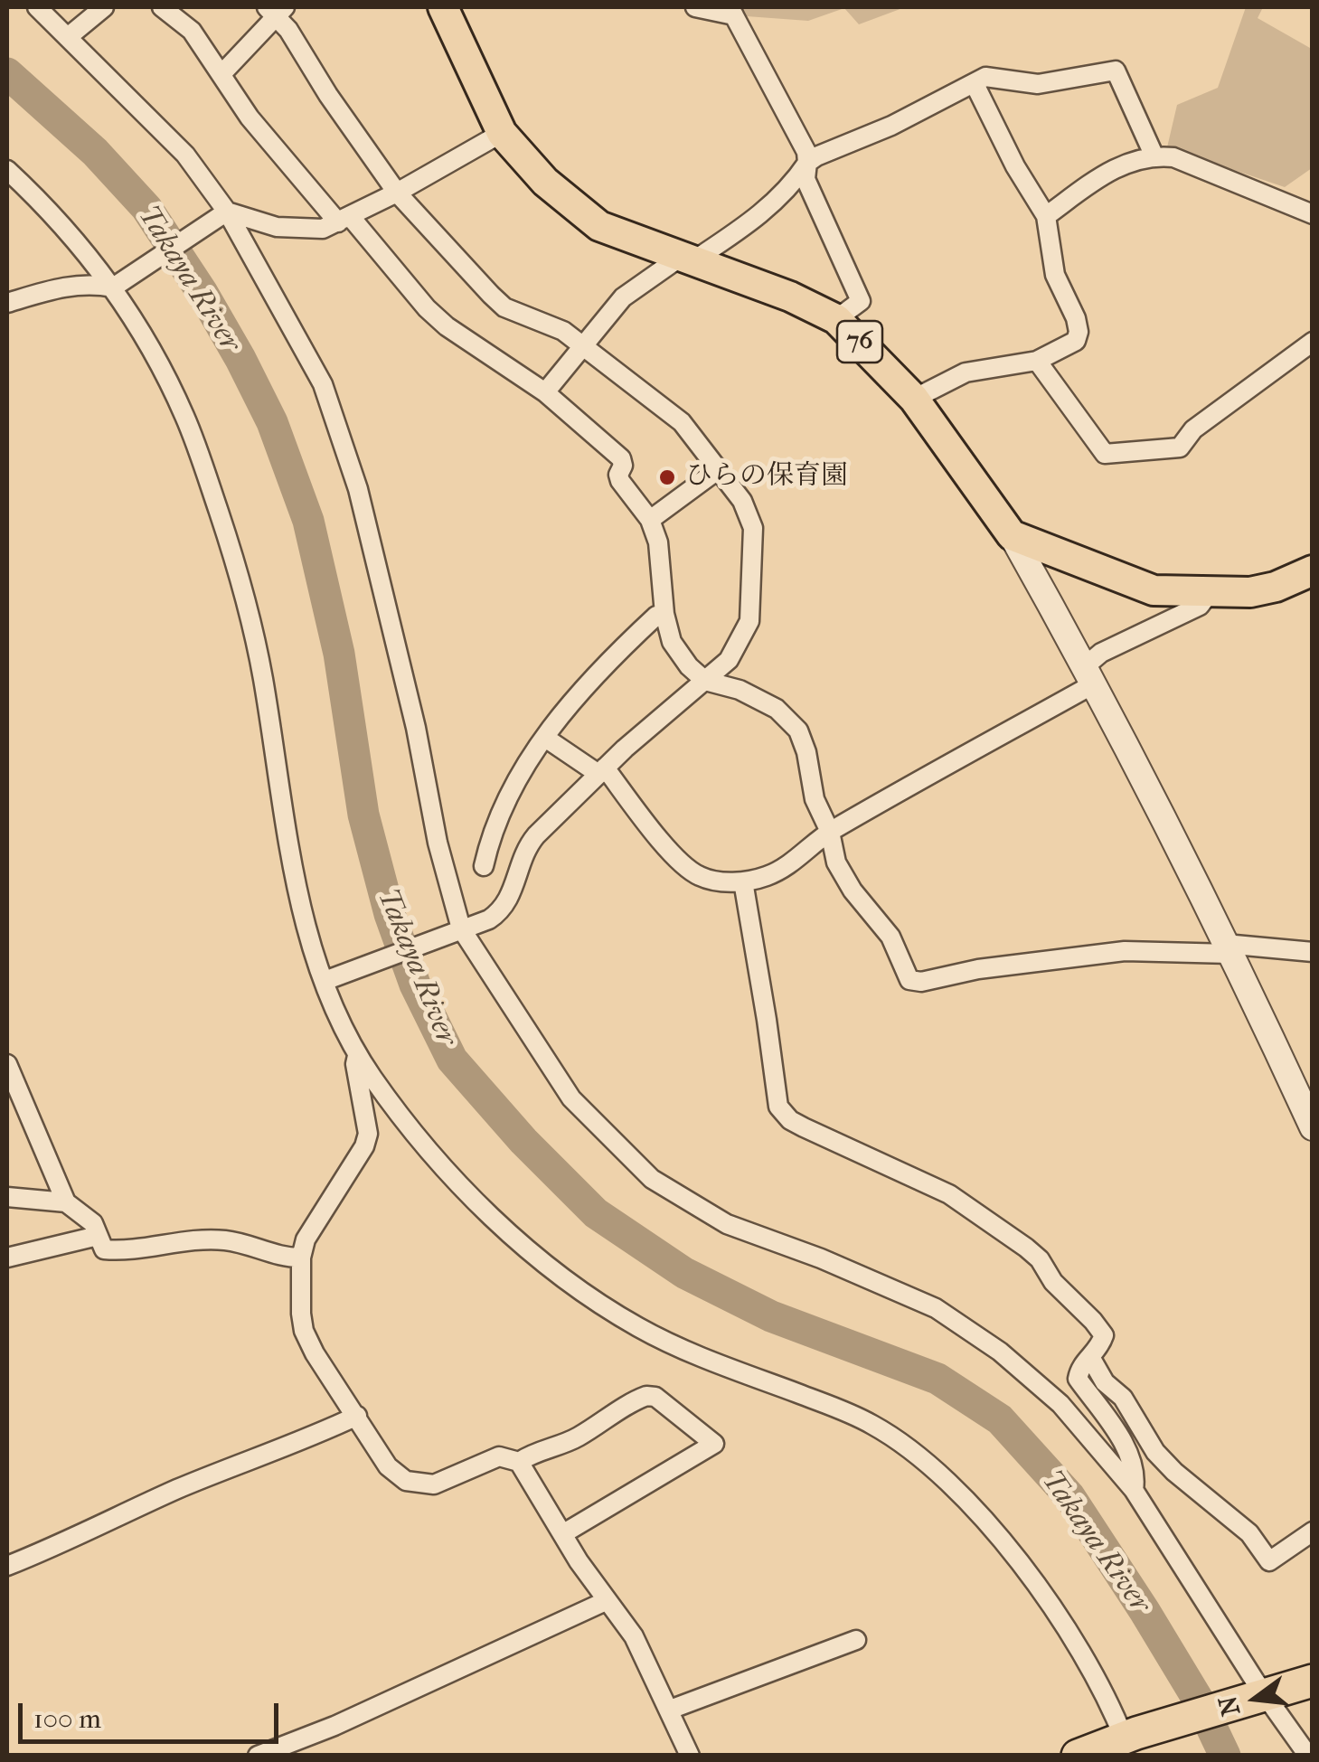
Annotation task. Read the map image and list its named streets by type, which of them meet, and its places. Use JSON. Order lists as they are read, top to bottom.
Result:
{
  "streets": {
    "main road": ["76"]
  },
  "water": ["Takaya River"],
  "places": ["ひらの保育園"],
  "scale_bar": "100 m",
  "north": "left"
}
